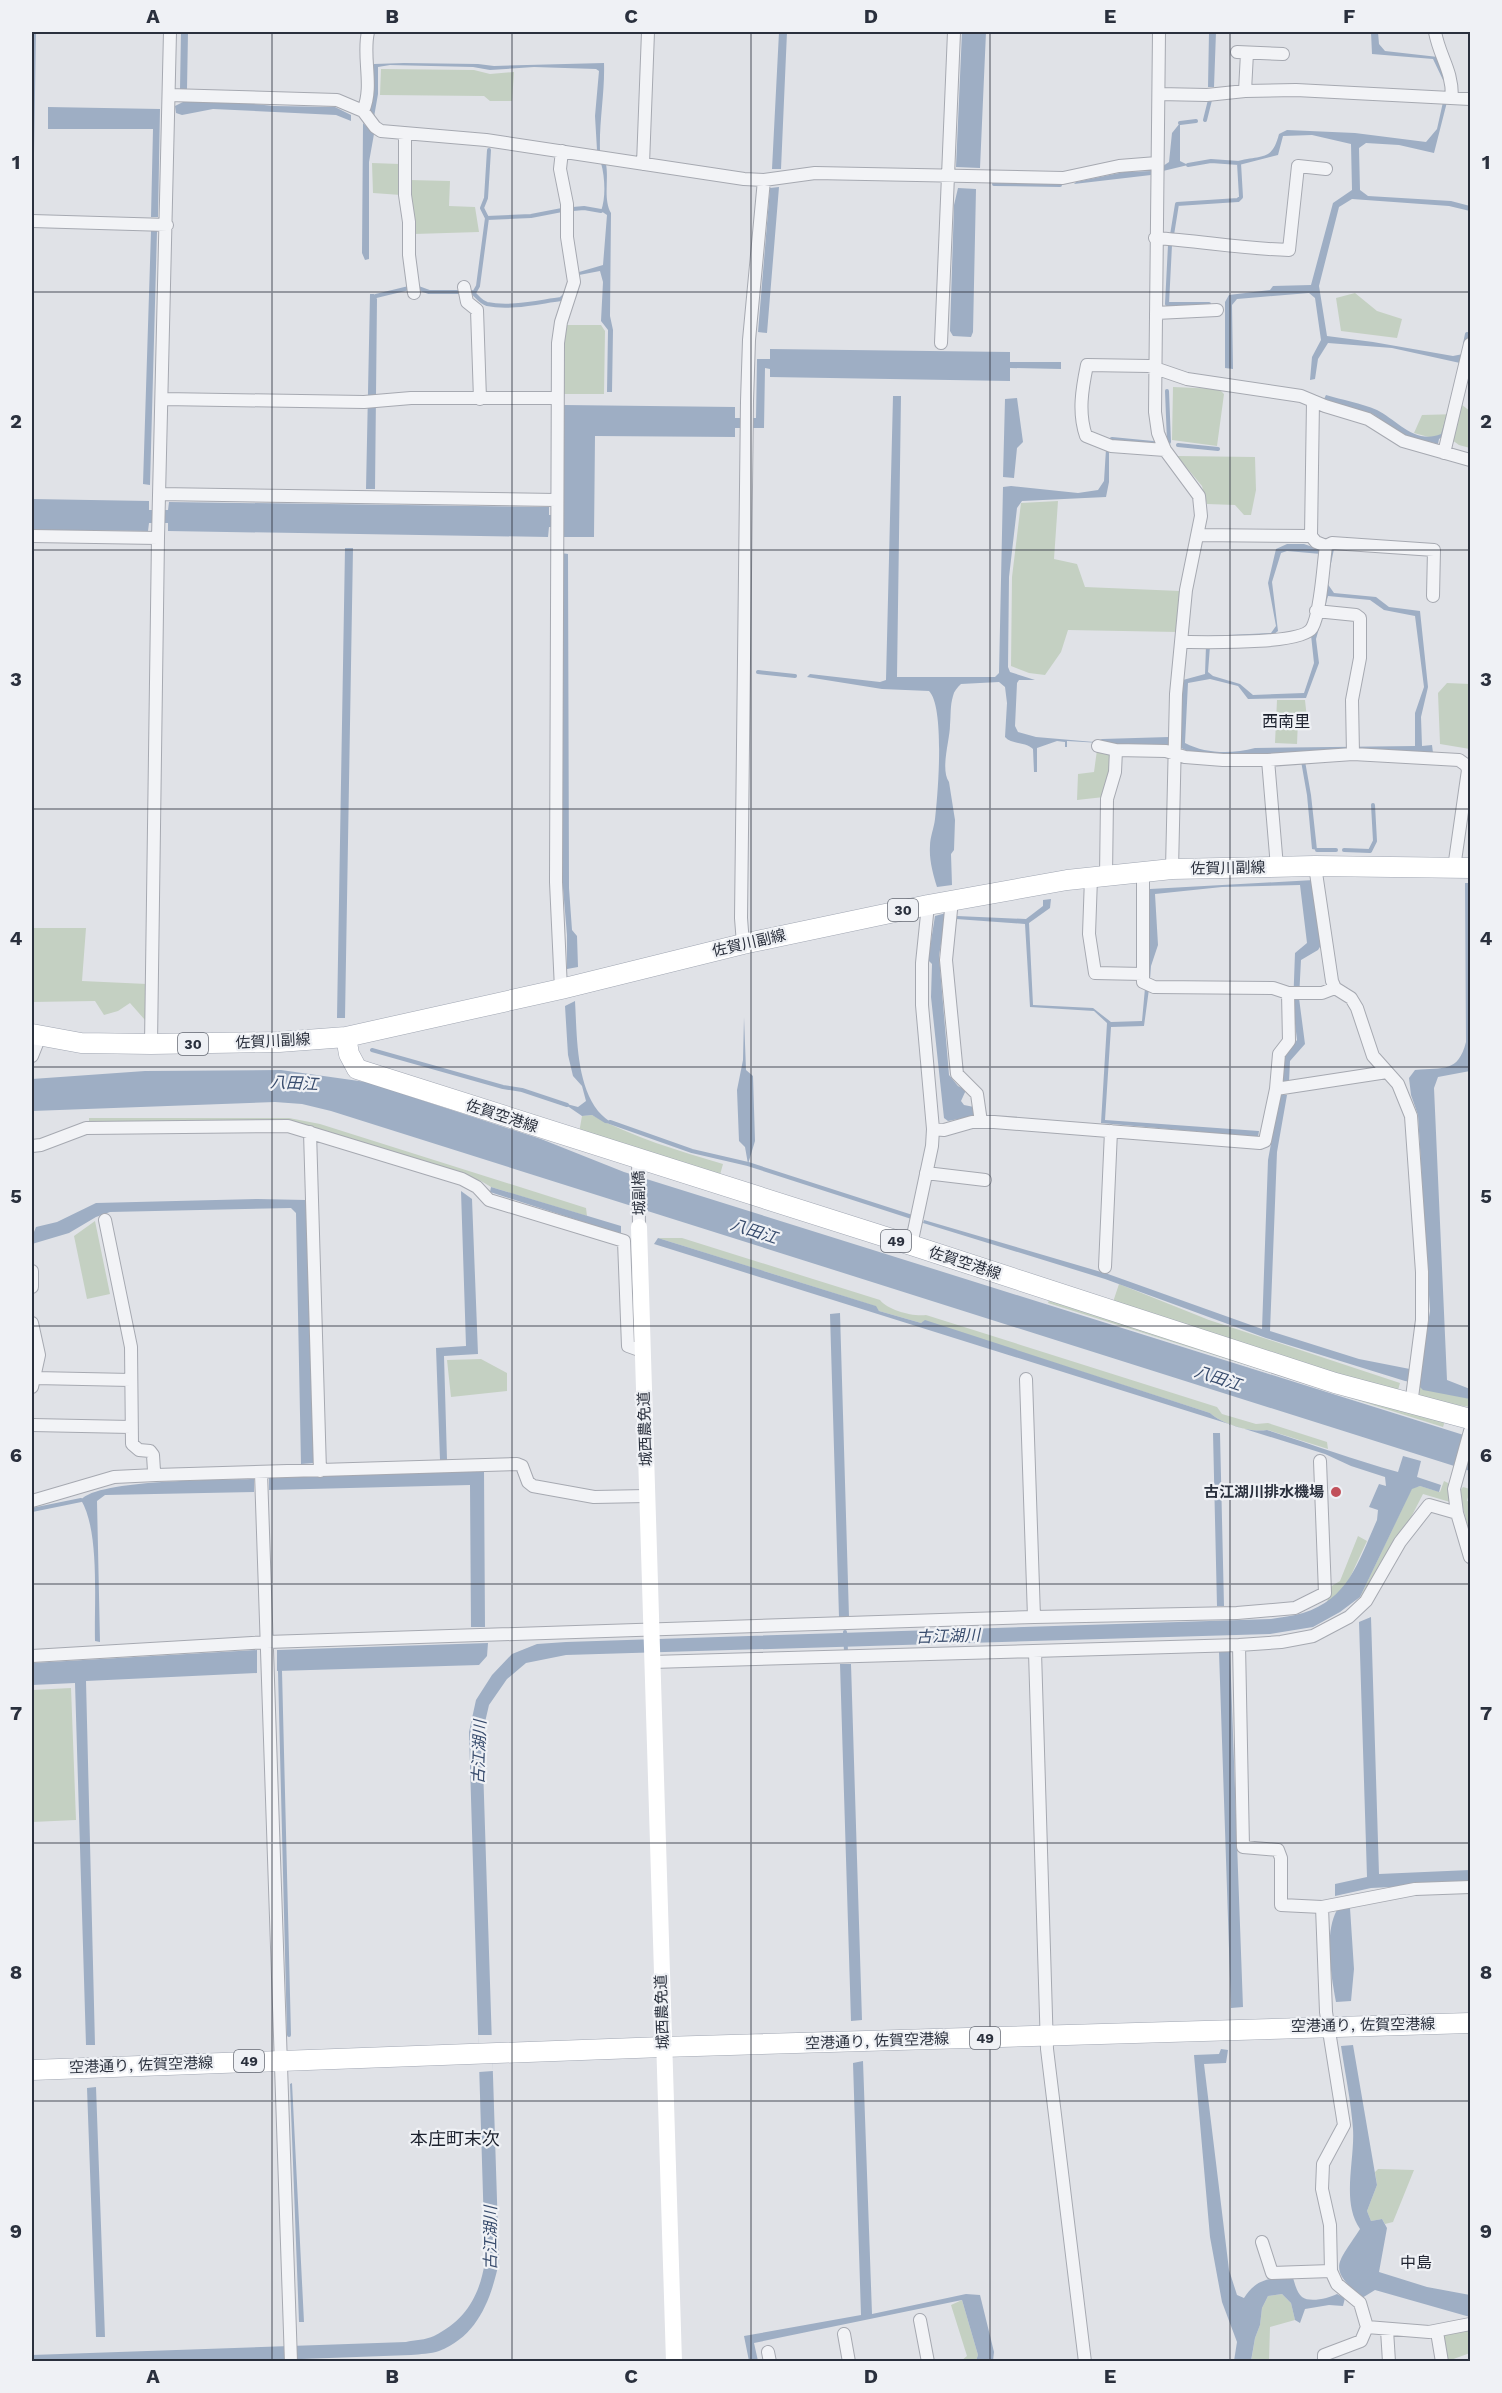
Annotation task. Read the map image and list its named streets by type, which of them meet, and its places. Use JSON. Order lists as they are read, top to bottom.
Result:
{
  "streets": {
    "main road": [
      "佐賀川副線",
      "30",
      "佐賀空港線",
      "49",
      "空港通り, 佐賀空港線"
    ],
    "street": ["城副橋", "城西農免道"]
  },
  "crossings": [
    ["佐賀川副線", "佐賀空港線"],
    ["佐賀空港線", "城副橋"],
    ["城副橋", "城西農免道"],
    ["城西農免道", "空港通り, 佐賀空港線"]
  ],
  "districts": ["西南里", "本庄町末次", "中島"],
  "water": ["八田江", "古江湖川"],
  "places": ["古江湖川排水機場"],
  "grid": {
    "columns": [
      "A",
      "B",
      "C",
      "D",
      "E",
      "F"
    ],
    "rows": [
      "1",
      "2",
      "3",
      "4",
      "5",
      "6",
      "7",
      "8",
      "9"
    ]
  }
}
